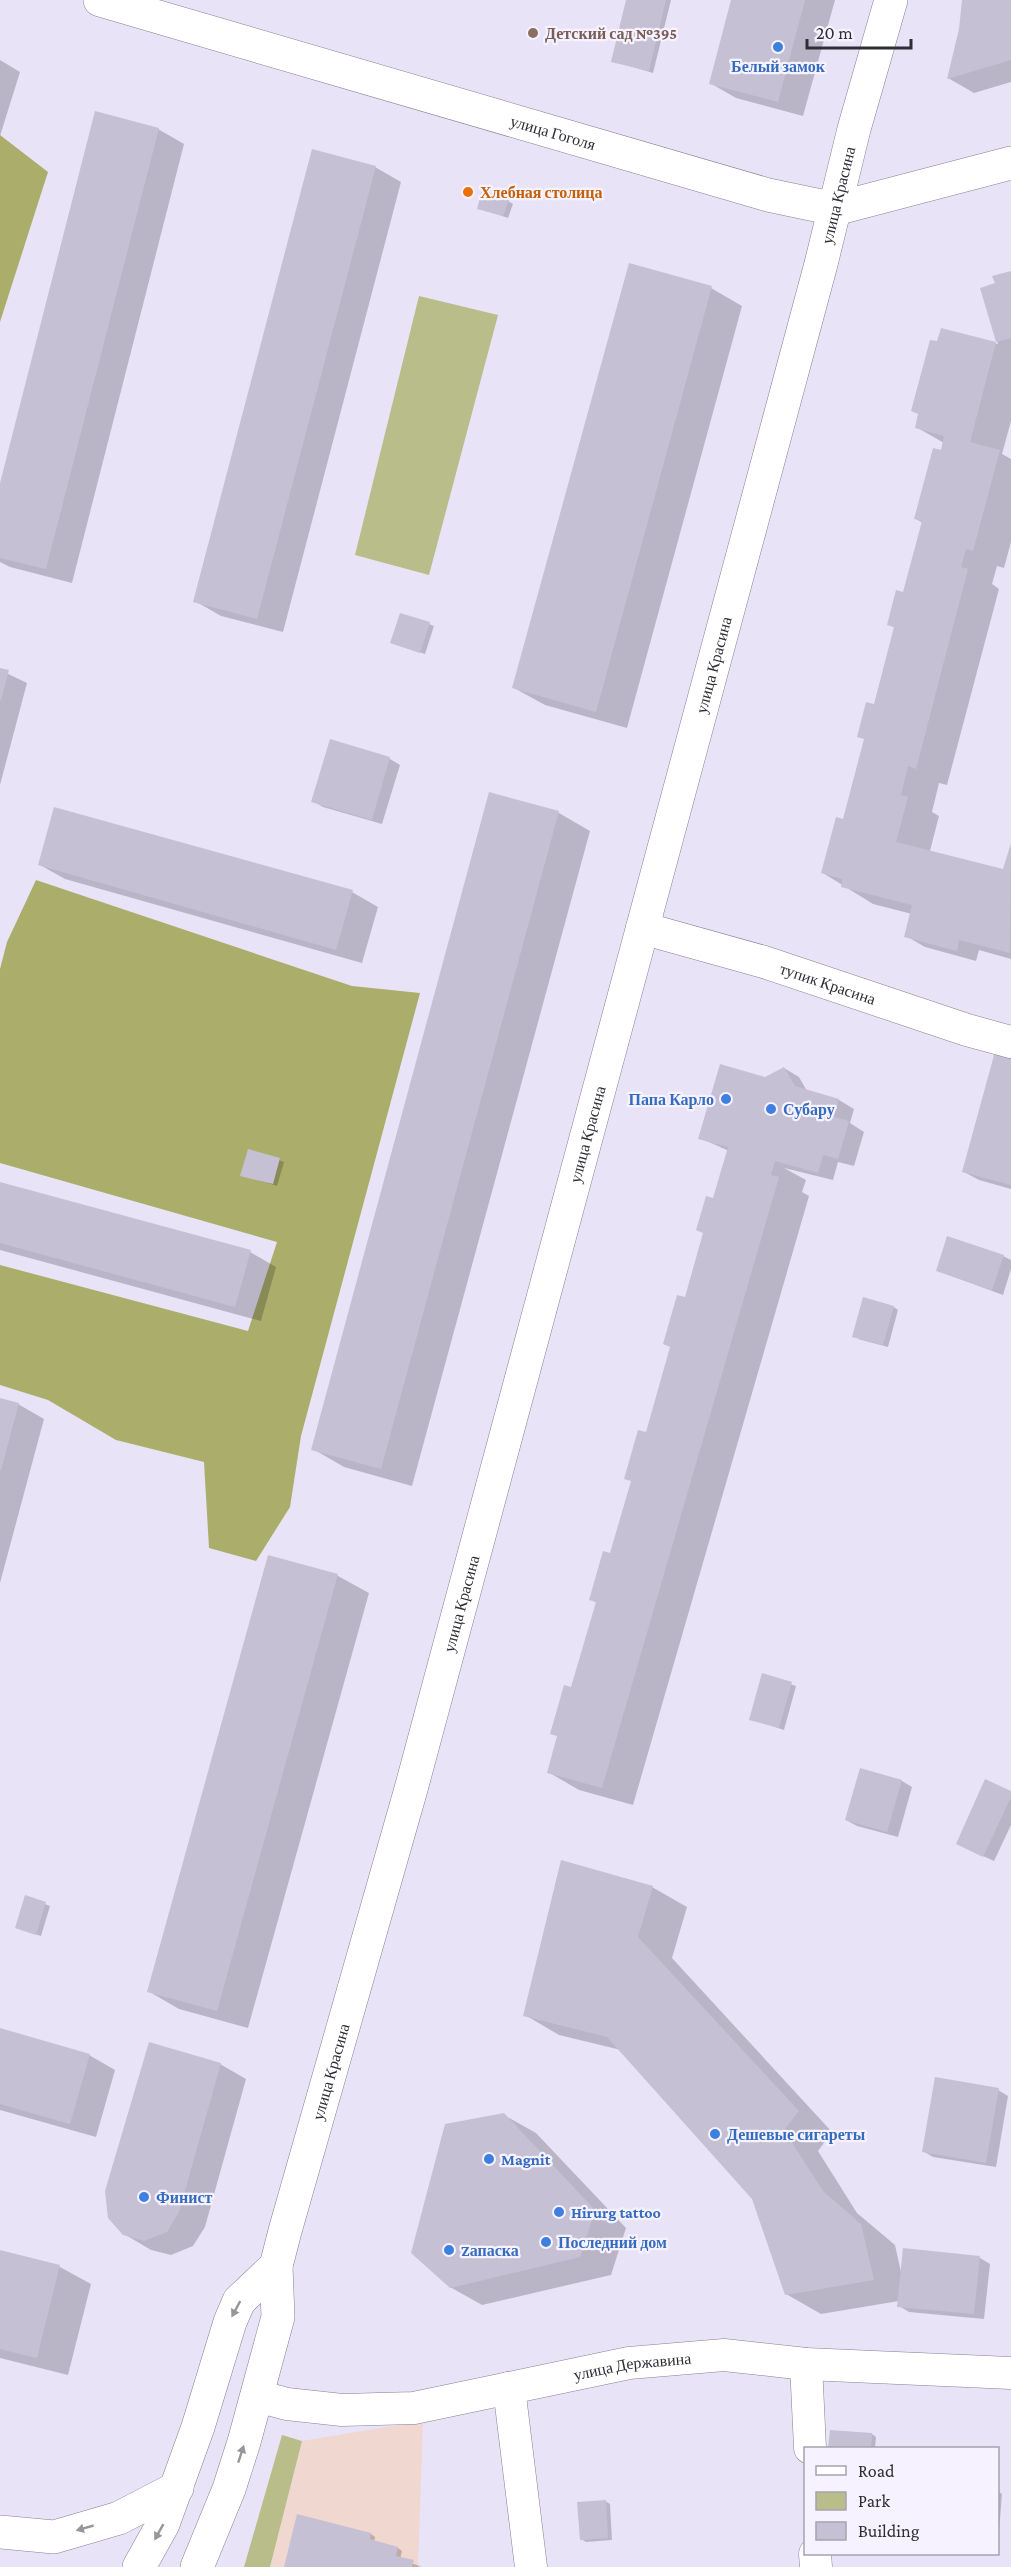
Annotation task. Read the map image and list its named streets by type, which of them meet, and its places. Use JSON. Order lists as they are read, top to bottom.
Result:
{
  "streets": {
    "main road": ["улица Гоголя", "улица Красина"],
    "street": ["тупик Красина", "улица Державина"]
  },
  "crossings": [
    ["улица Гоголя", "улица Красина"],
    ["улица Красина", "тупик Красина"],
    ["улица Красина", "улица Державина"]
  ],
  "places": [
    "Детский сад №395",
    "Белый замок",
    "Хлебная столица",
    "Папа Карло",
    "Субару",
    "Дешевые сигареты",
    "Magnit",
    "Финист",
    "Hirurg tattoo",
    "Последний дом",
    "Zапаска"
  ],
  "legend": ["Road", "Park", "Building"],
  "scale_bar": "20 m"
}
